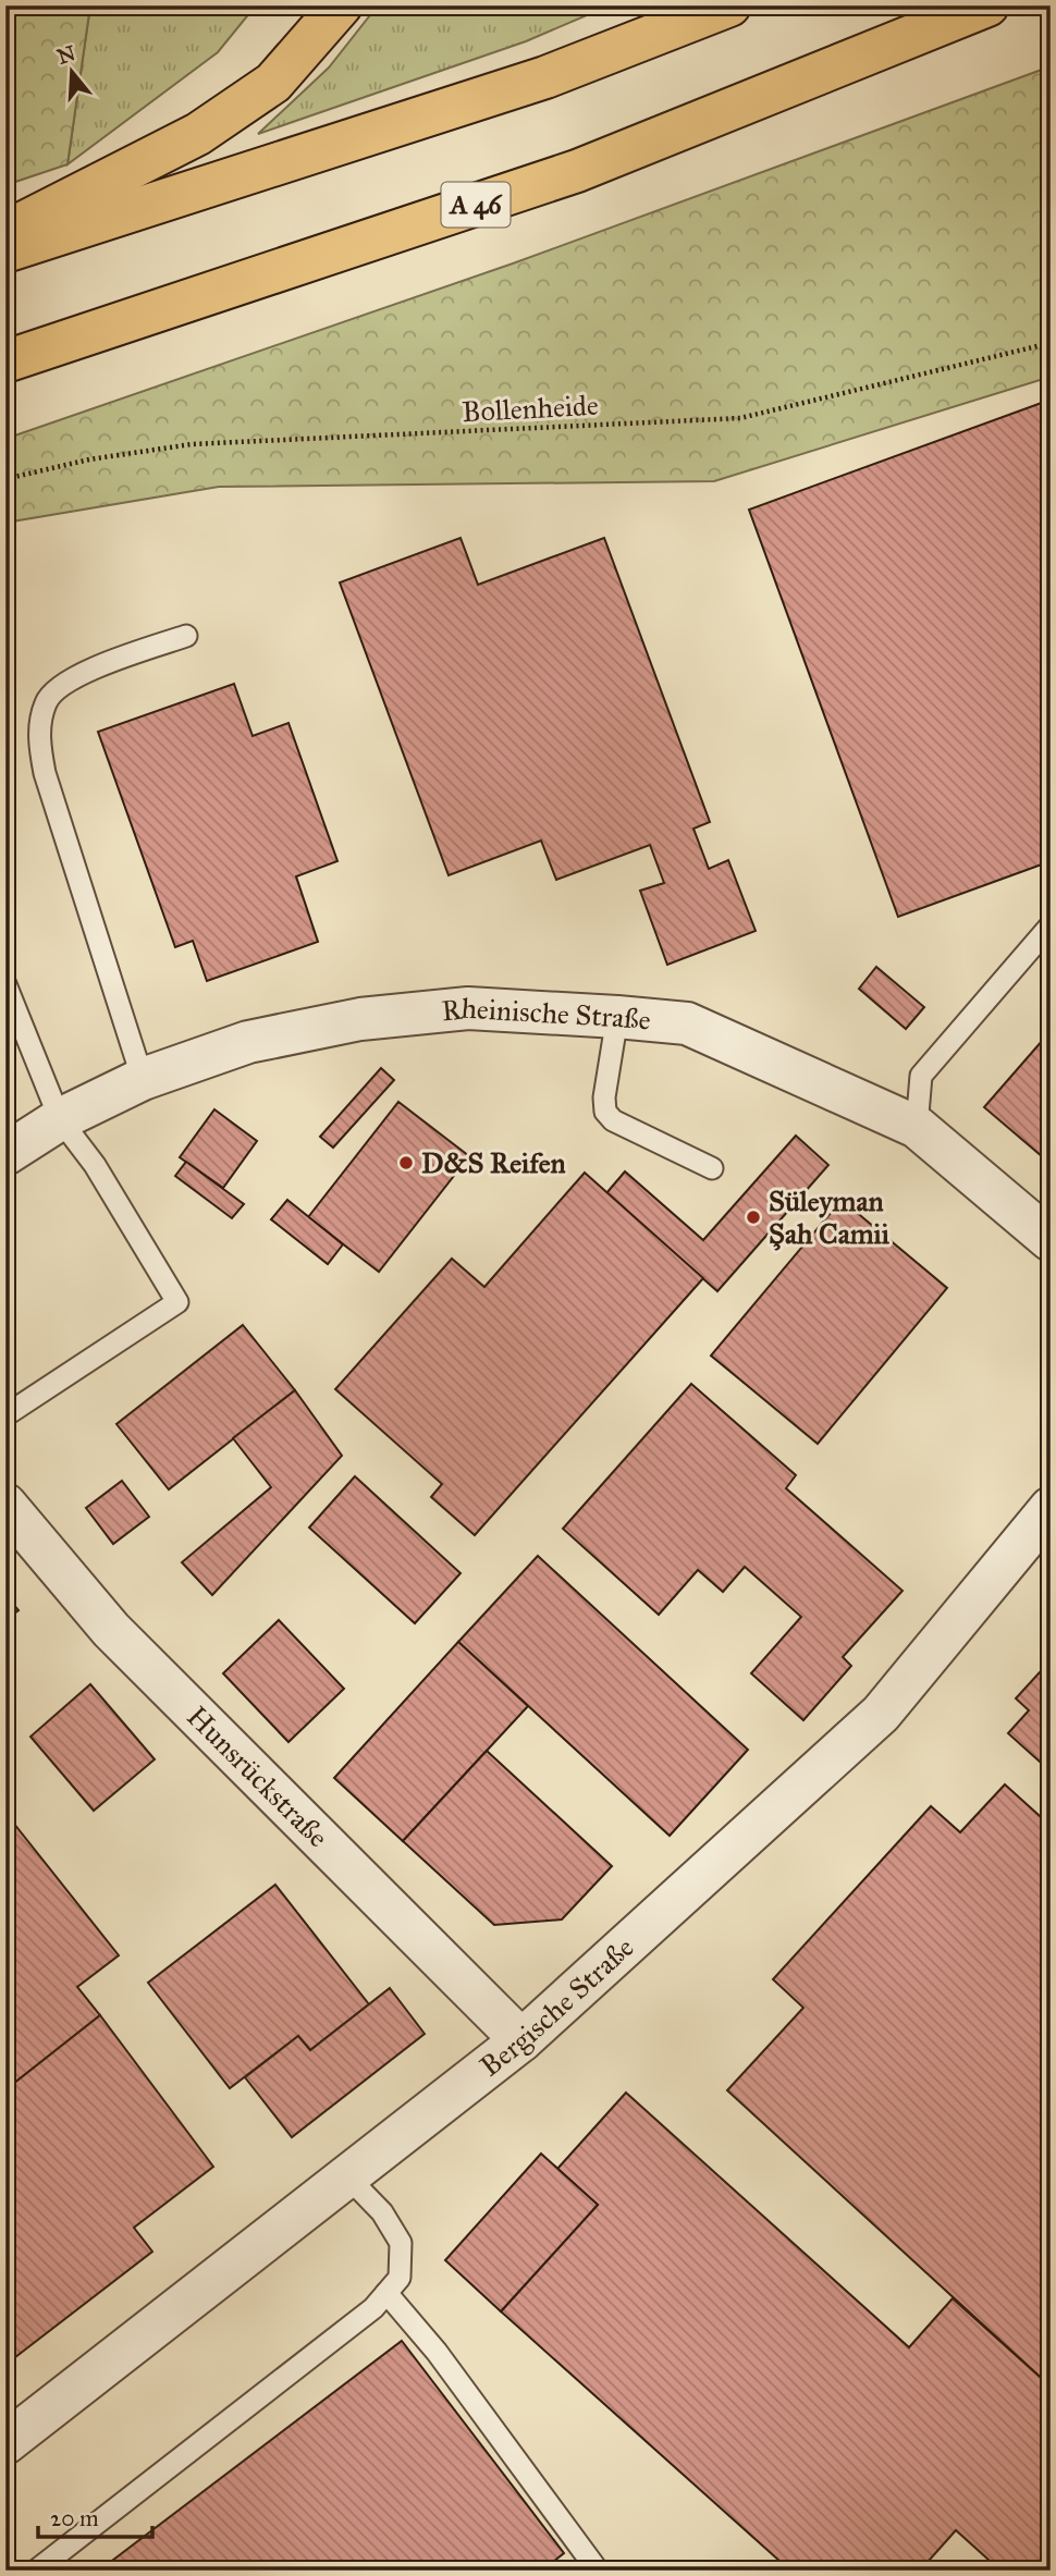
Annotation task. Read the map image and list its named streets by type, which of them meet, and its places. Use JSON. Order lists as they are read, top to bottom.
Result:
{
  "streets": {
    "highway": ["A 46"],
    "street": ["Rheinische Straße", "Hunsrückstraße", "Bergische Straße"],
    "path": ["Bollenheide"]
  },
  "crossings": [
    ["Hunsrückstraße", "Bergische Straße"]
  ],
  "places": ["D&S Reifen", "Süleyman Şah Camii"],
  "scale_bar": "20 m",
  "north": "top"
}
